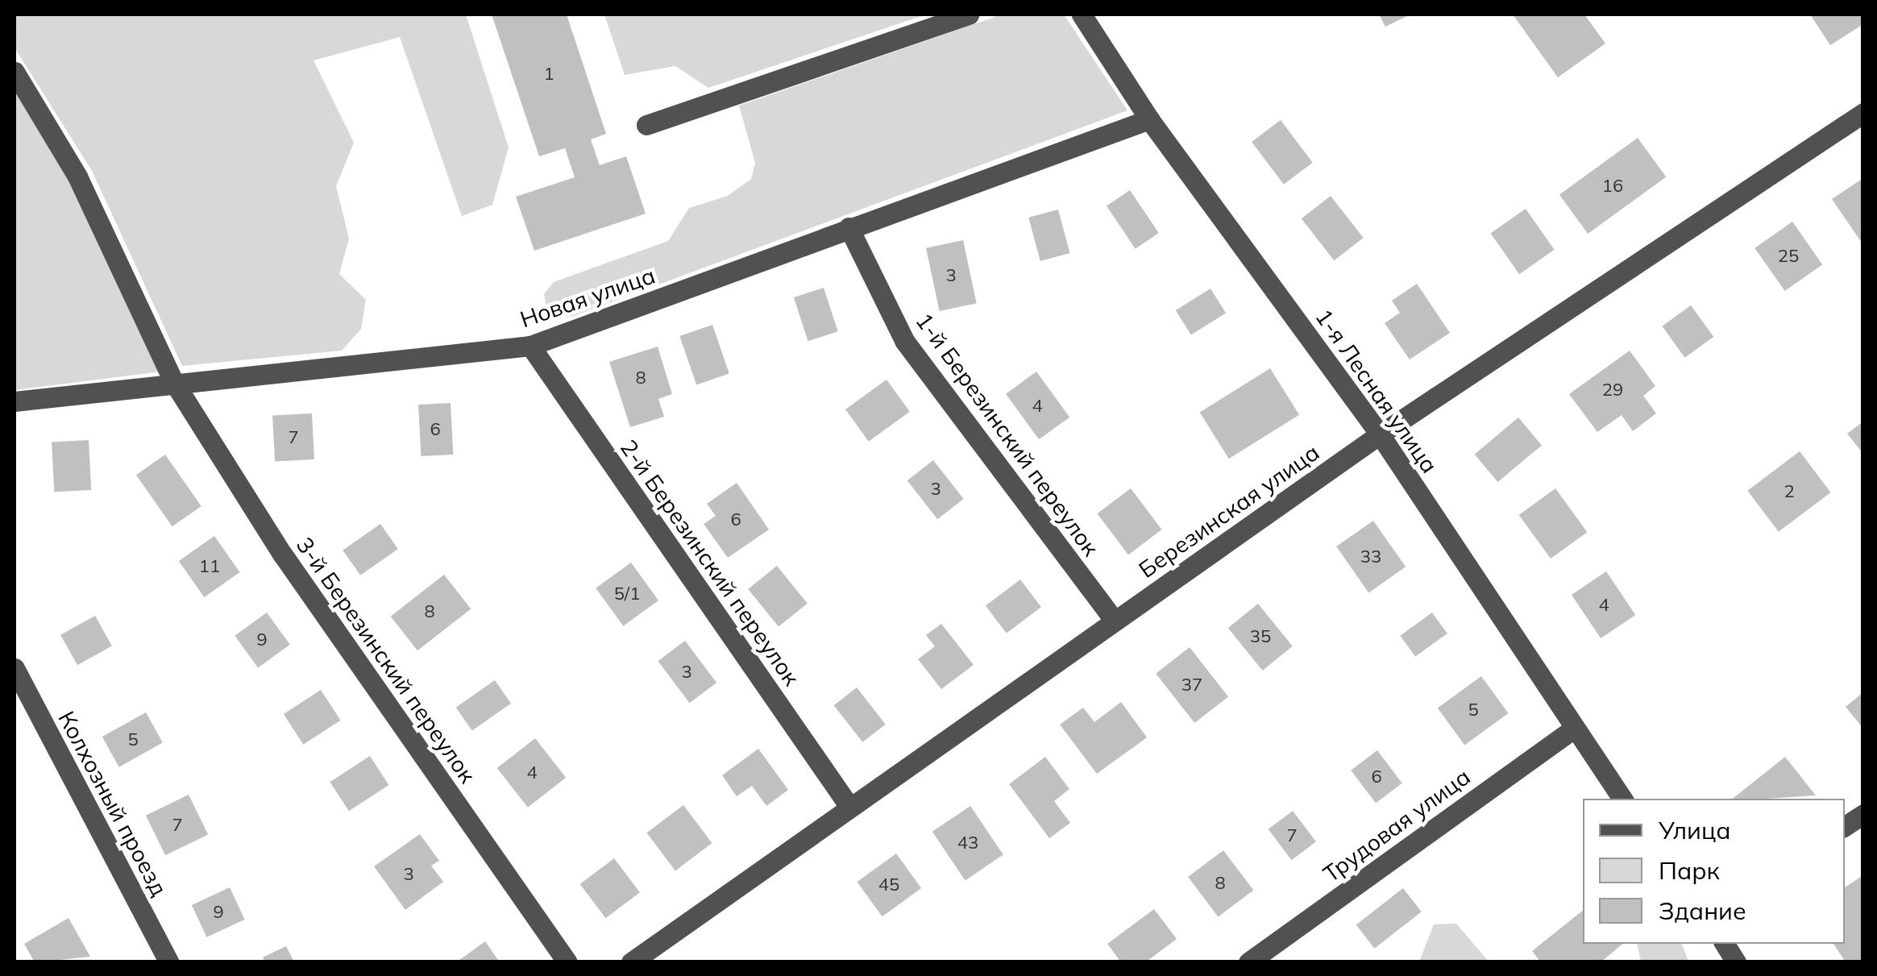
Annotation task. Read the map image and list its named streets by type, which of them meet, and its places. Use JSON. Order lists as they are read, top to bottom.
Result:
{
  "streets": {
    "street": [
      "Новая улица",
      "1-я Лесная улица",
      "1-й Березинский переулок",
      "Березинская улица",
      "2-й Березинский переулок",
      "3-й Березинский переулок",
      "Колхозный проезд",
      "Трудовая улица"
    ]
  },
  "crossings": [
    ["Новая улица", "1-я Лесная улица"],
    ["Новая улица", "1-й Березинский переулок"],
    ["Новая улица", "2-й Березинский переулок"],
    ["Новая улица", "3-й Березинский переулок"],
    ["1-я Лесная улица", "Березинская улица"],
    ["1-я Лесная улица", "Трудовая улица"],
    ["1-й Березинский переулок", "Березинская улица"],
    ["Березинская улица", "2-й Березинский переулок"]
  ],
  "house_numbers": [
    "1",
    "16",
    "25",
    "3",
    "8",
    "29",
    "4",
    "6",
    "7",
    "3",
    "2",
    "6",
    "33",
    "11",
    "5/1",
    "4",
    "8",
    "35",
    "9",
    "3",
    "37",
    "5",
    "5",
    "4",
    "6",
    "7",
    "7",
    "43",
    "3",
    "8",
    "45",
    "9"
  ],
  "legend": ["Улица", "Парк", "Здание"]
}
